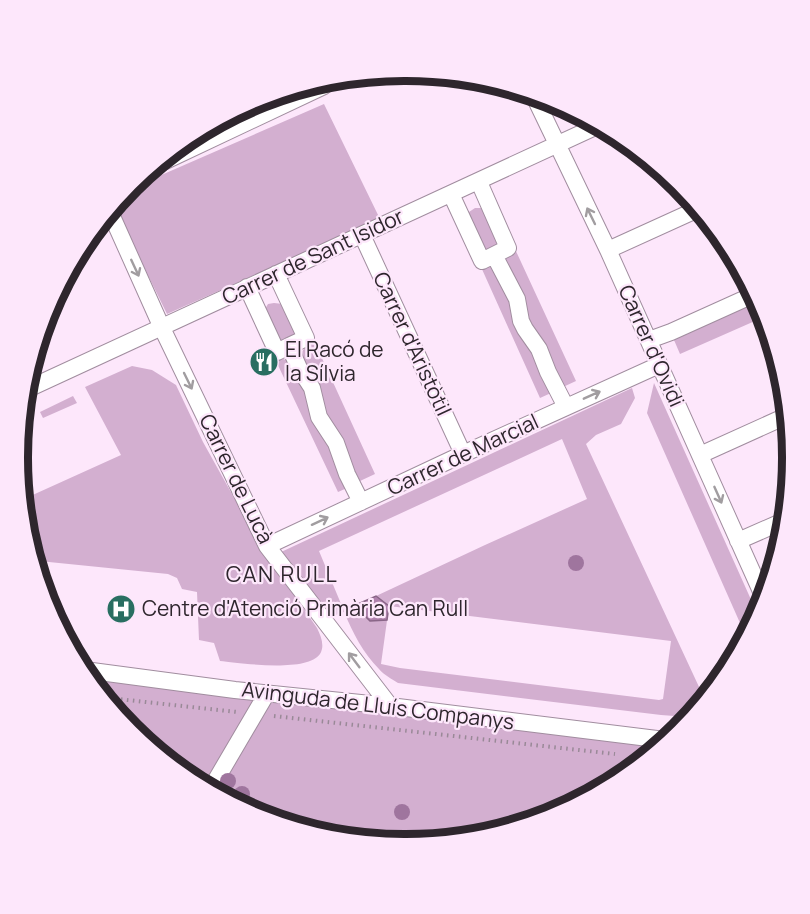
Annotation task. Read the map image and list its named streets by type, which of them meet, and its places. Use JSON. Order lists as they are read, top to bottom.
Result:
{
  "streets": {
    "street": [
      "Carrer de Sant Isidor",
      "Carrer d'Aristòtil",
      "Carrer d'Ovidi",
      "Carrer de Marcial",
      "Carrer de Lucà",
      "Avinguda de Lluís Companys"
    ]
  },
  "crossings": [
    ["Carrer de Sant Isidor", "Carrer d'Aristòtil"],
    ["Carrer de Sant Isidor", "Carrer d'Ovidi"],
    ["Carrer de Sant Isidor", "Carrer de Lucà"],
    ["Carrer d'Aristòtil", "Carrer de Marcial"],
    ["Carrer d'Ovidi", "Carrer de Marcial"],
    ["Carrer de Marcial", "Carrer de Lucà"],
    ["Carrer de Lucà", "Avinguda de Lluís Companys"]
  ],
  "one_way": ["Carrer de Marcial"],
  "districts": ["CAN RULL"],
  "places": {
    "restaurant": ["El Racó de la Sílvia"],
    "hospital": ["Centre d'Atenció Primària Can Rull"]
  }
}
